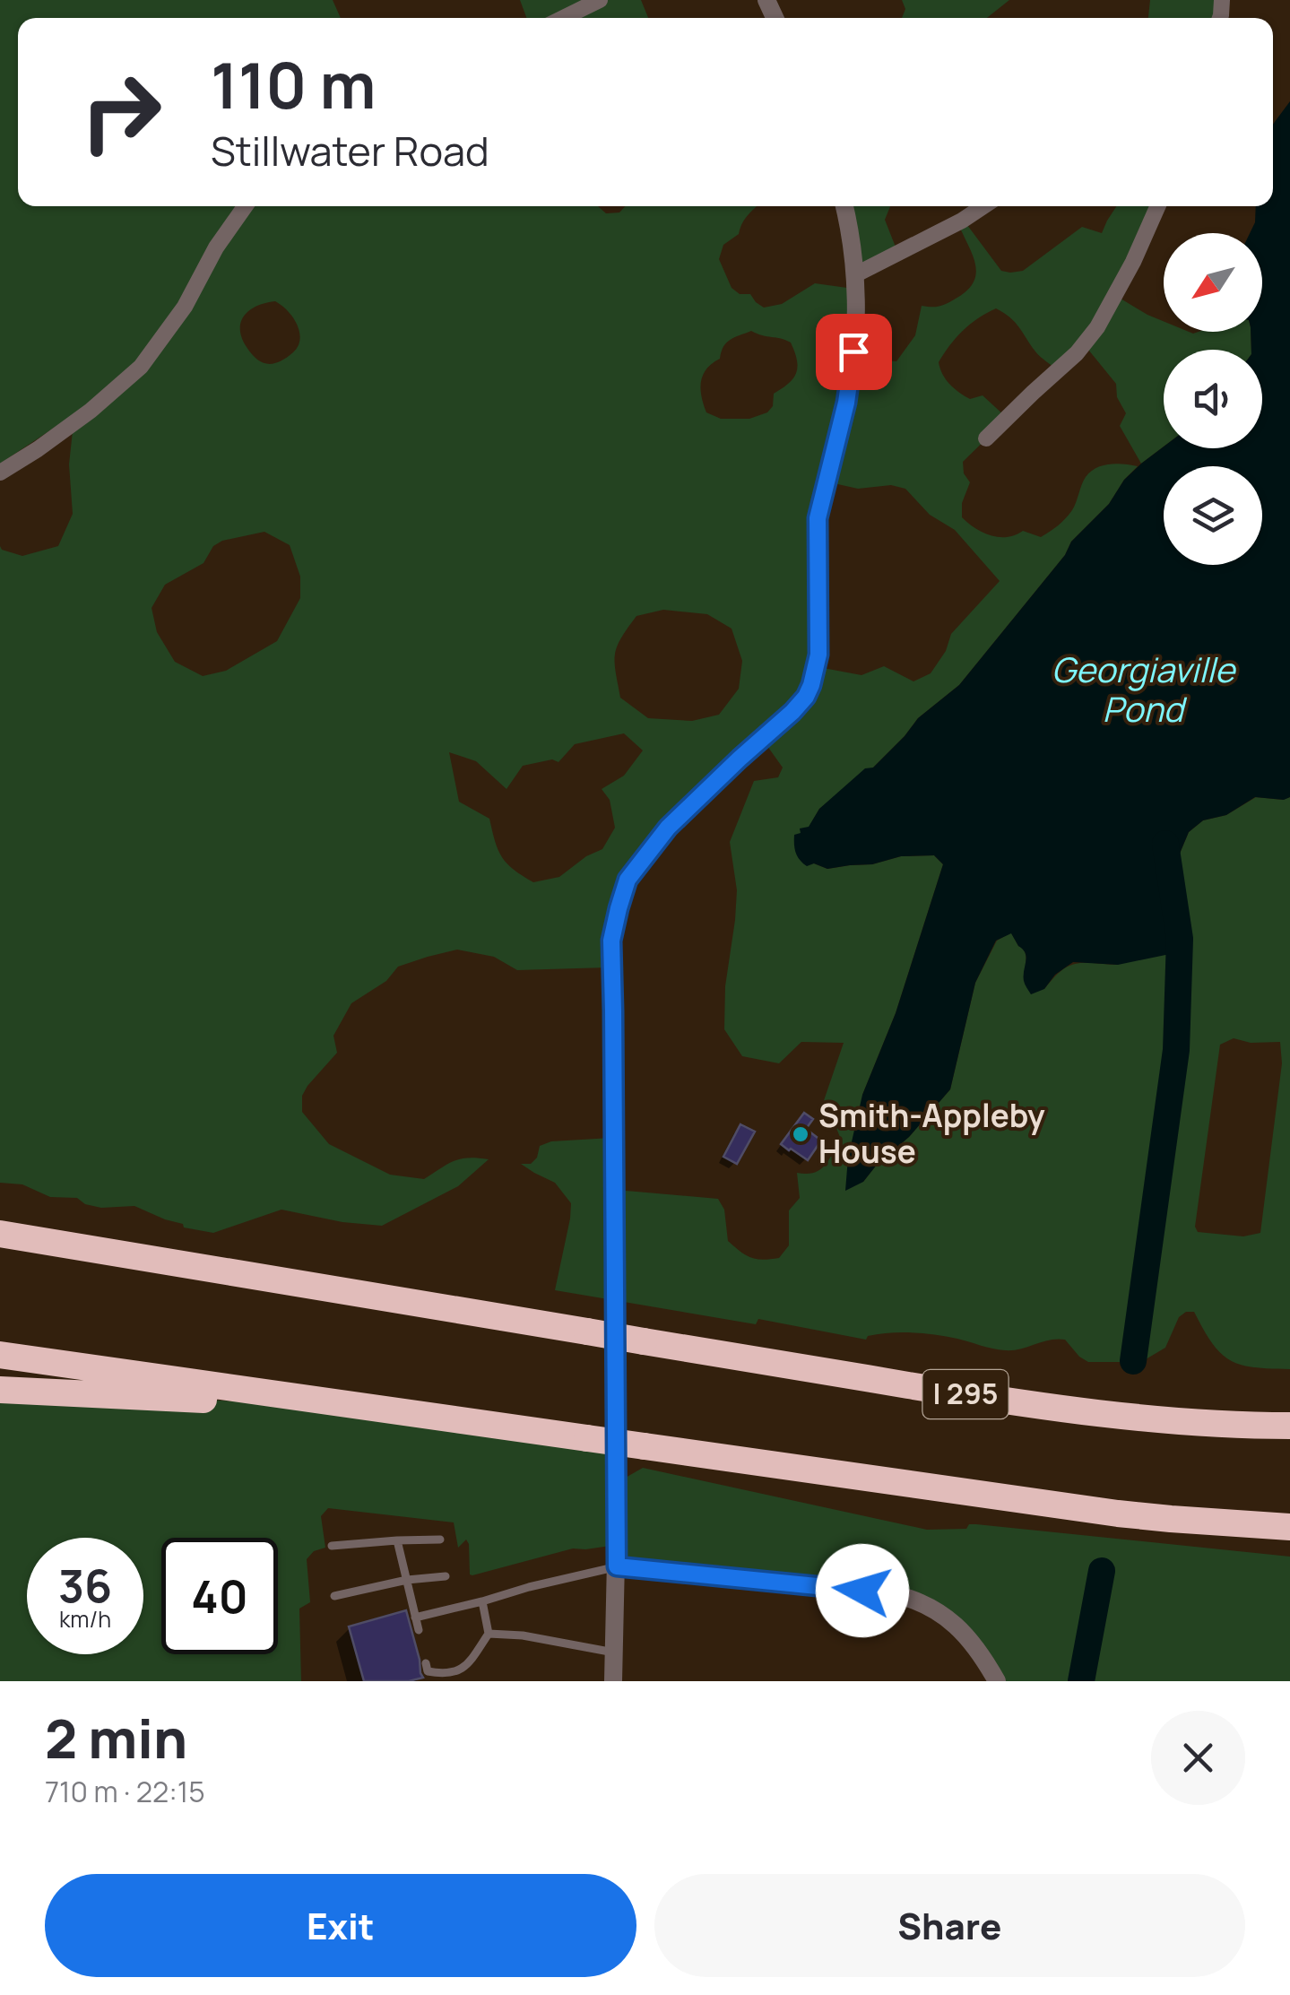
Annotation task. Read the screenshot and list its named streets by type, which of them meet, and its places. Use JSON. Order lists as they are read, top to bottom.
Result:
{
  "streets": {
    "highway": ["I 295"]
  },
  "water": ["Georgiaville Pond"],
  "places": ["Smith-Appleby House"],
  "north": "bottom left",
  "page": {
    "turn": ["110 m", "Stillwater Road"],
    "speed": "36 km/h",
    "limit": "40",
    "heading": ["2 min", "710 m · 22:15"],
    "buttons": ["Exit", "Share"]
  }
}
